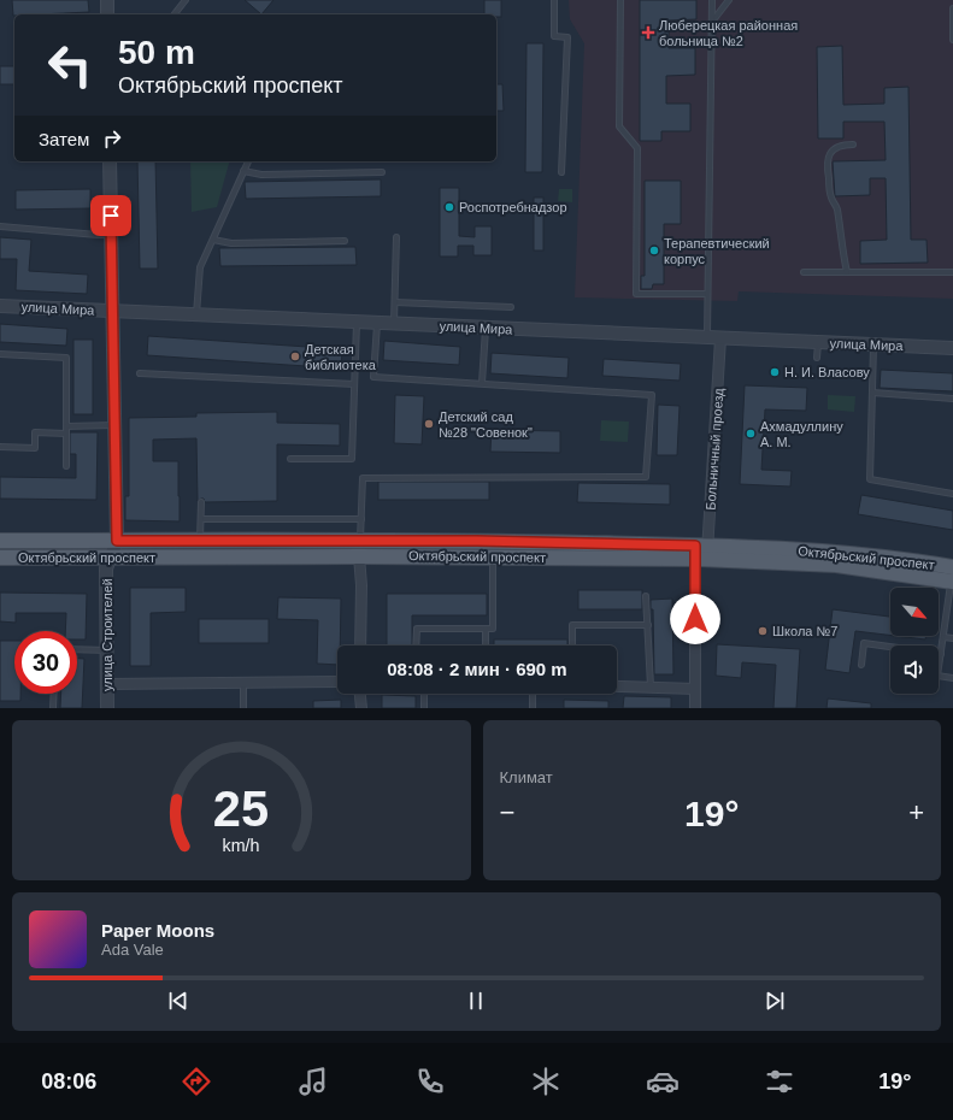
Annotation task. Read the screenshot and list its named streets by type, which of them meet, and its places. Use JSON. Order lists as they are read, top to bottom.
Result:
{
  "streets": {
    "main road": ["Октябрьский проспект"],
    "street": ["улица Мира", "Больничный проезд", "улица Строителей"]
  },
  "crossings": [
    ["улица Мира", "Больничный проезд"],
    ["улица Мира", "улица Строителей"],
    ["Больничный проезд", "Октябрьский проспект"],
    ["Октябрьский проспект", "улица Строителей"]
  ],
  "places": {
    "health": ["Люберецкая районная больница №2"],
    "other": [
      "Роспотребнадзор",
      "Терапевтический корпус",
      "Детская библиотека",
      "Н. И. Власову",
      "Детский сад №28 \"Совенок\"",
      "Ахмадуллину А. М.",
      "Школа №7"
    ]
  },
  "north": "bottom right",
  "page": {
    "turn": ["50 m", "Октябрьский проспект"],
    "then": "Затем",
    "limit": "30",
    "trip": "08:08 · 2 мин · 690 m",
    "tile": "Климат",
    "heat": ["−", "19°", "+"],
    "song": ["Paper Moons", "Ada Vale"],
    "tabs": ["08:06", "19°"],
    "gauge": ["25", "km/h"]
  }
}
